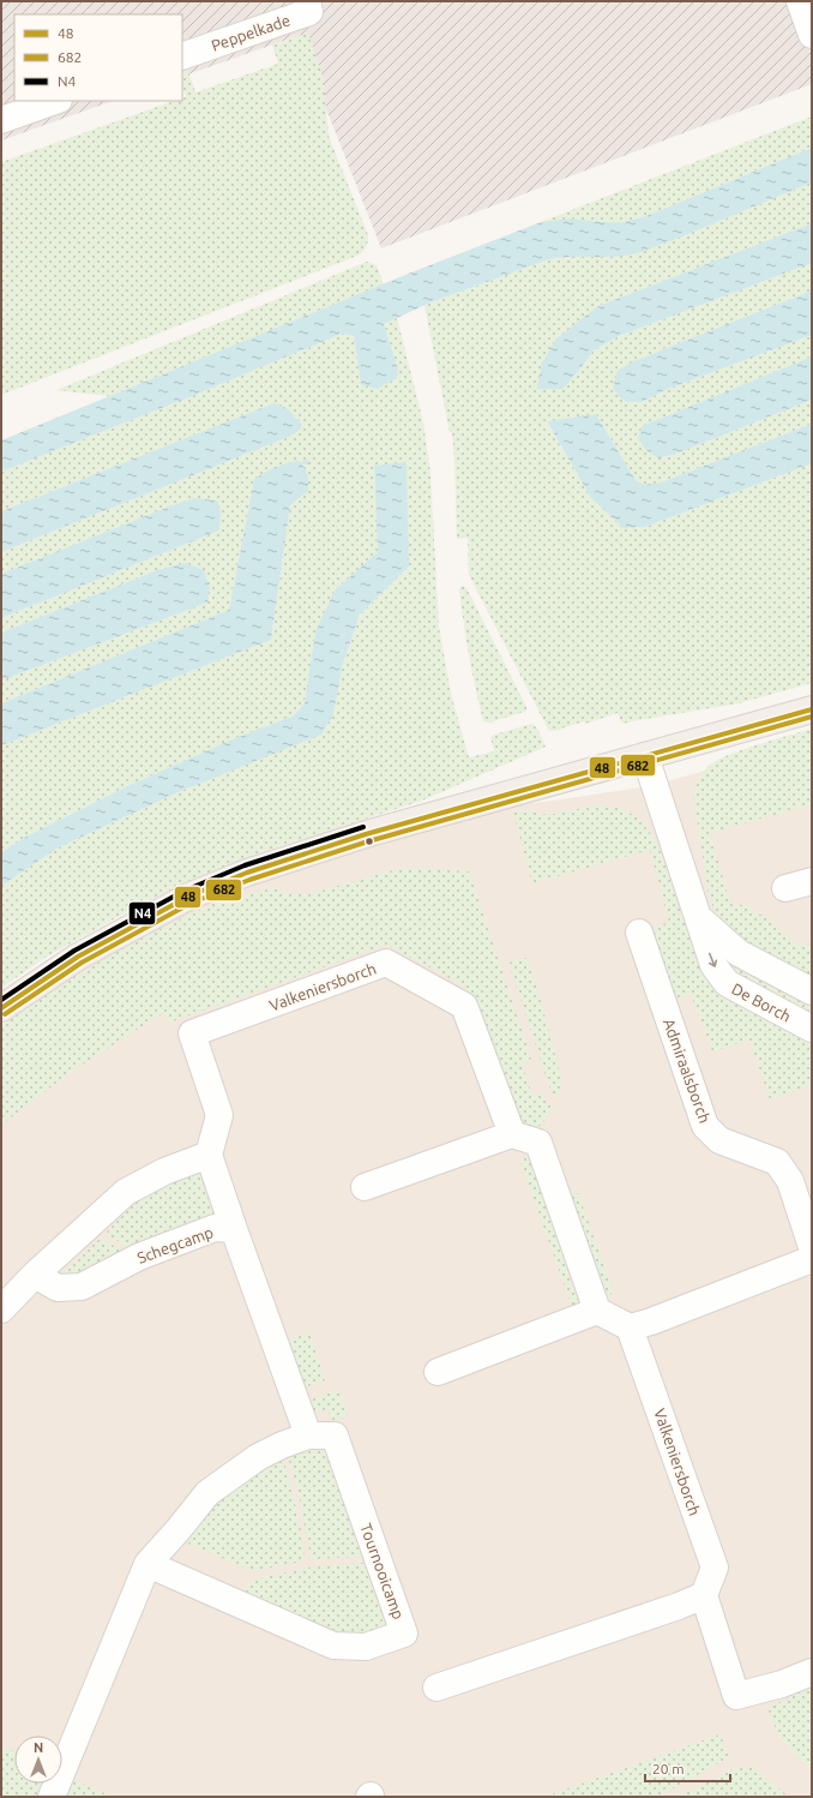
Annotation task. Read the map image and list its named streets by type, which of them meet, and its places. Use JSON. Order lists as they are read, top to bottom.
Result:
{
  "streets": {
    "street": [
      "Peppelkade",
      "Valkeniersborch",
      "De Borch",
      "Admiraalsborch",
      "Schegcamp",
      "Tournooicamp"
    ]
  },
  "crossings": [
    ["Valkeniersborch", "Schegcamp"]
  ],
  "lines": ["transit line 48", "transit line 682", "transit line N4"],
  "legend": ["48", "682", "N4"],
  "scale_bar": "20 m",
  "north": "top"
}
